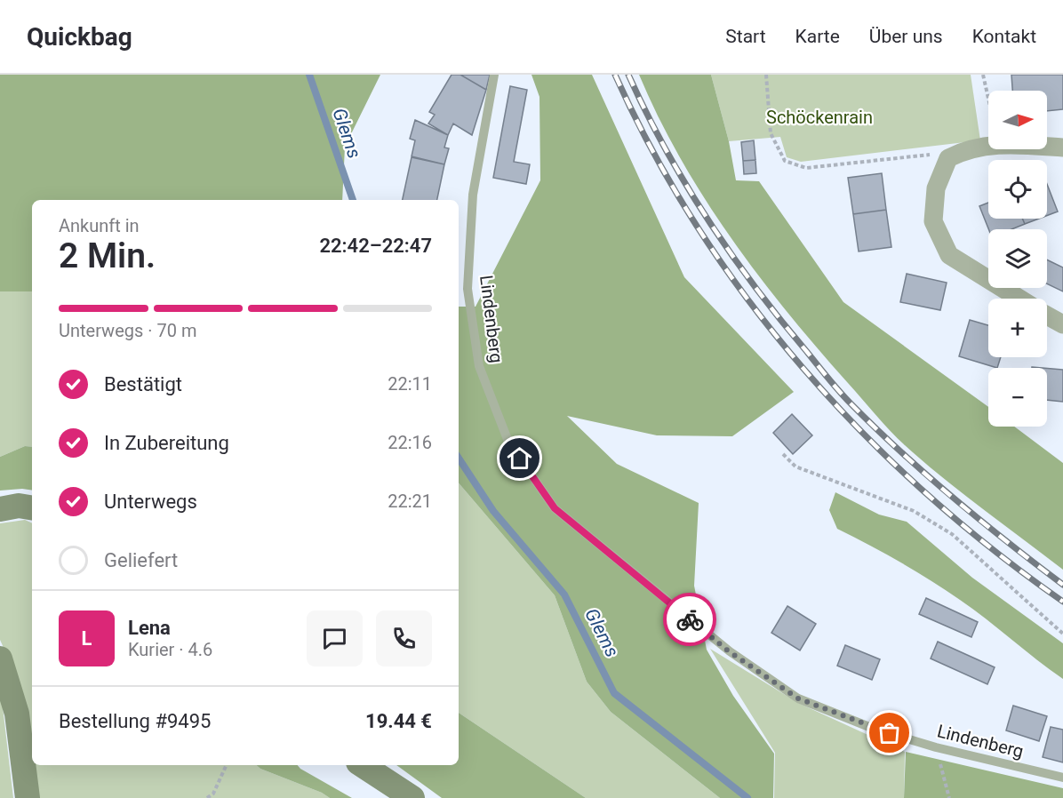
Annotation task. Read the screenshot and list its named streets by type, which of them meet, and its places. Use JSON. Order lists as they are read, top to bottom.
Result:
{
  "streets": {
    "lane": ["Lindenberg"]
  },
  "water": ["Glems"],
  "parks": ["Schöckenrain"],
  "north": "right",
  "page": {
    "header": "Quickbag",
    "nav": [
      "Start",
      "Karte",
      "Über uns",
      "Kontakt"
    ],
    "map_buttons": ["+", "−"],
    "heading": ["2 Min.", "Ankunft in", "22:42–22:47"],
    "panel": [
      "Lena",
      "Kurier · 4.6",
      "Bestellung #9495",
      "19.44 €"
    ],
    "bar": "Unterwegs · 70 m",
    "list": [
      ["Bestätigt", "22:11"],
      ["In Zubereitung", "22:16"],
      ["Unterwegs", "22:21"],
      "Geliefert"
    ],
    "round": "L"
  }
}
